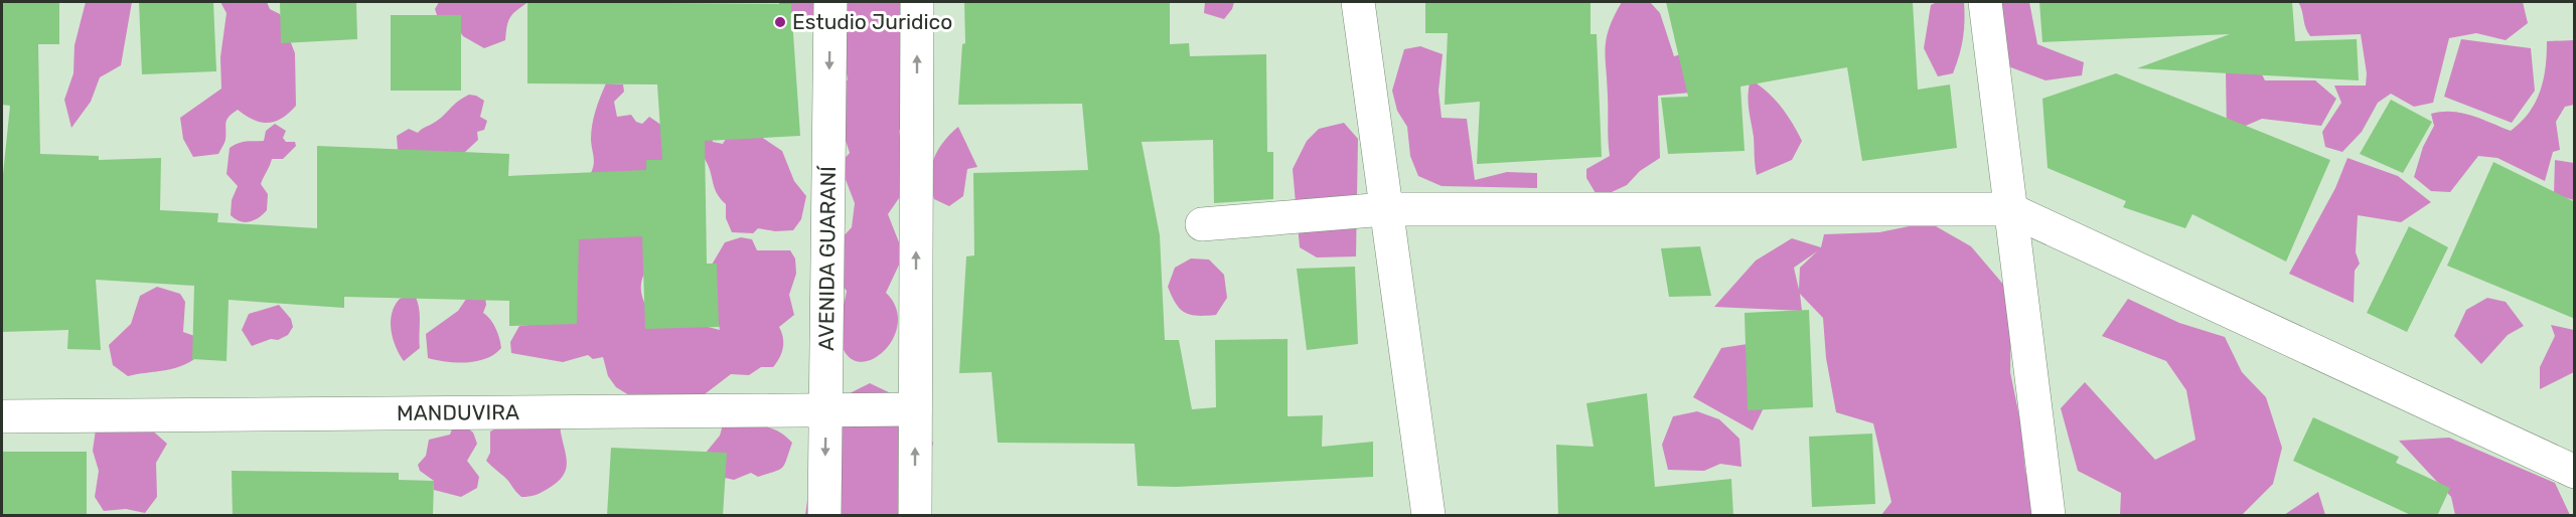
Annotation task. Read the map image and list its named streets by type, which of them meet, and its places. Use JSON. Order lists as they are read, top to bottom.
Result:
{
  "streets": {
    "street": ["AVENIDA GUARANÍ", "MANDUVIRA"]
  },
  "crossings": [
    ["AVENIDA GUARANÍ", "MANDUVIRA"]
  ],
  "places": ["Estudio Juridico"]
}
